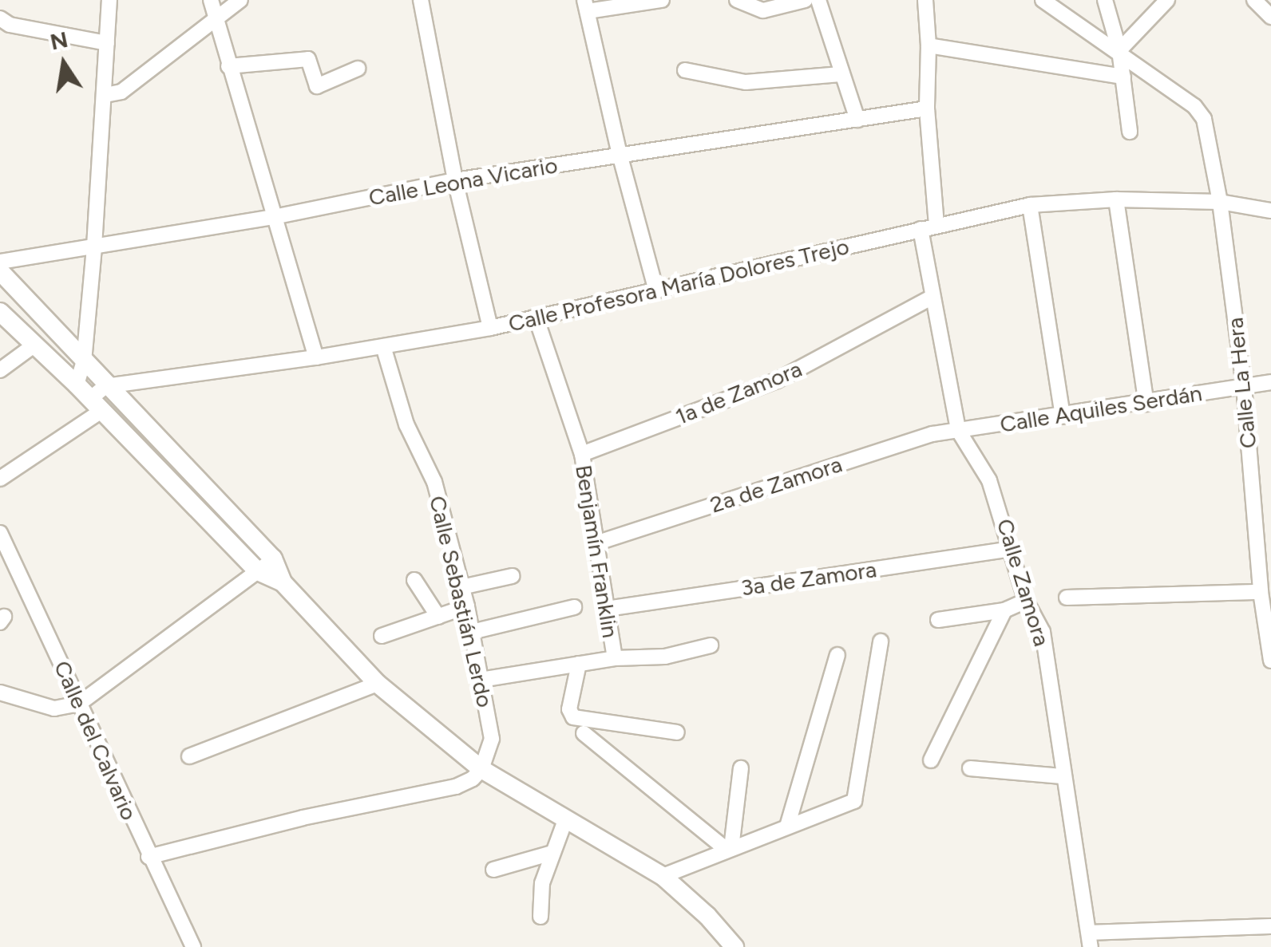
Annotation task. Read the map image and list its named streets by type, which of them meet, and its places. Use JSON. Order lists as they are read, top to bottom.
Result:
{
  "streets": {
    "street": [
      "Calle Leona Vicario",
      "Calle Profesora María Dolores Trejo",
      "Calle La Hera",
      "1a de Zamora",
      "Calle Aquiles Serdán",
      "2a de Zamora",
      "Benjamín Franklin",
      "3a de Zamora",
      "Calle Zamora",
      "Calle Sebastián Lerdo",
      "Calle del Calvario"
    ]
  },
  "crossings": [
    ["Calle Profesora María Dolores Trejo", "Calle La Hera"],
    ["Calle Profesora María Dolores Trejo", "Benjamín Franklin"],
    ["Calle Profesora María Dolores Trejo", "Calle Zamora"],
    ["Calle Profesora María Dolores Trejo", "Calle Sebastián Lerdo"],
    ["Calle La Hera", "Calle Aquiles Serdán"],
    ["1a de Zamora", "Benjamín Franklin"],
    ["1a de Zamora", "Calle Zamora"],
    ["Calle Aquiles Serdán", "2a de Zamora"],
    ["Calle Aquiles Serdán", "Calle Zamora"],
    ["2a de Zamora", "Benjamín Franklin"],
    ["2a de Zamora", "Calle Zamora"],
    ["Benjamín Franklin", "3a de Zamora"],
    ["Benjamín Franklin", "Calle Sebastián Lerdo"],
    ["3a de Zamora", "Calle Zamora"]
  ],
  "north": "top"
}
